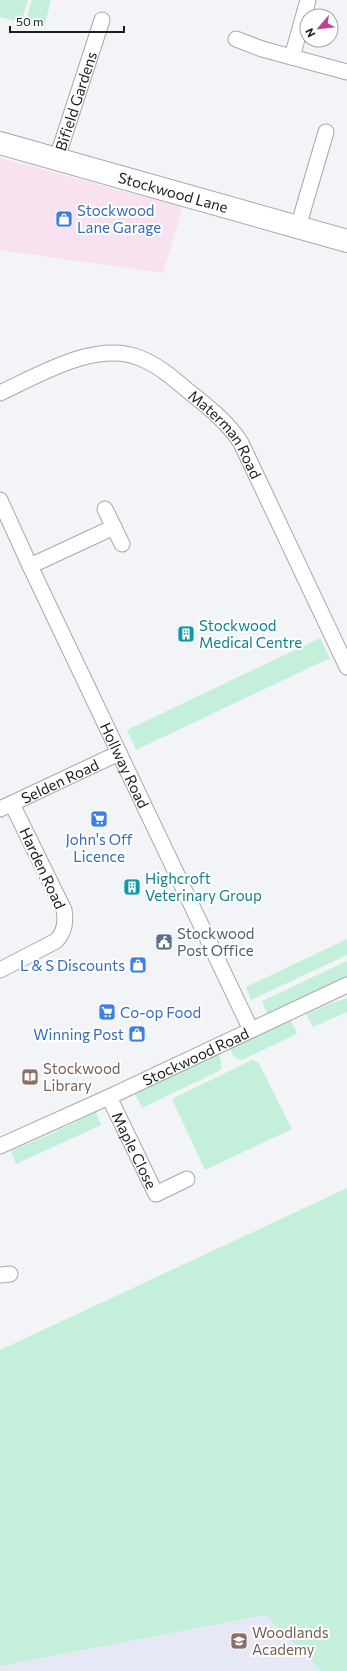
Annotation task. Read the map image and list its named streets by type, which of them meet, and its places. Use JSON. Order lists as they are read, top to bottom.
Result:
{
  "streets": {
    "street": [
      "Bifield Gardens",
      "Stockwood Lane",
      "Materman Road",
      "Hollway Road",
      "Selden Road",
      "Harden Road",
      "Stockwood Road",
      "Maple Close"
    ]
  },
  "crossings": [
    ["Bifield Gardens", "Stockwood Lane"],
    ["Hollway Road", "Selden Road"],
    ["Hollway Road", "Stockwood Road"],
    ["Selden Road", "Harden Road"],
    ["Stockwood Road", "Maple Close"]
  ],
  "places": {
    "shop": ["Stockwood Lane Garage", "L & S Discounts", "Winning Post"],
    "building": ["Stockwood Medical Centre", "Highcroft Veterinary Group"],
    "supermarket": ["John's Off Licence", "Co-op Food"],
    "public building": ["Stockwood Post Office"],
    "library": ["Stockwood Library"],
    "school or university": ["Woodlands Academy"]
  },
  "scale_bar": "50 m",
  "north": "bottom left"
}
